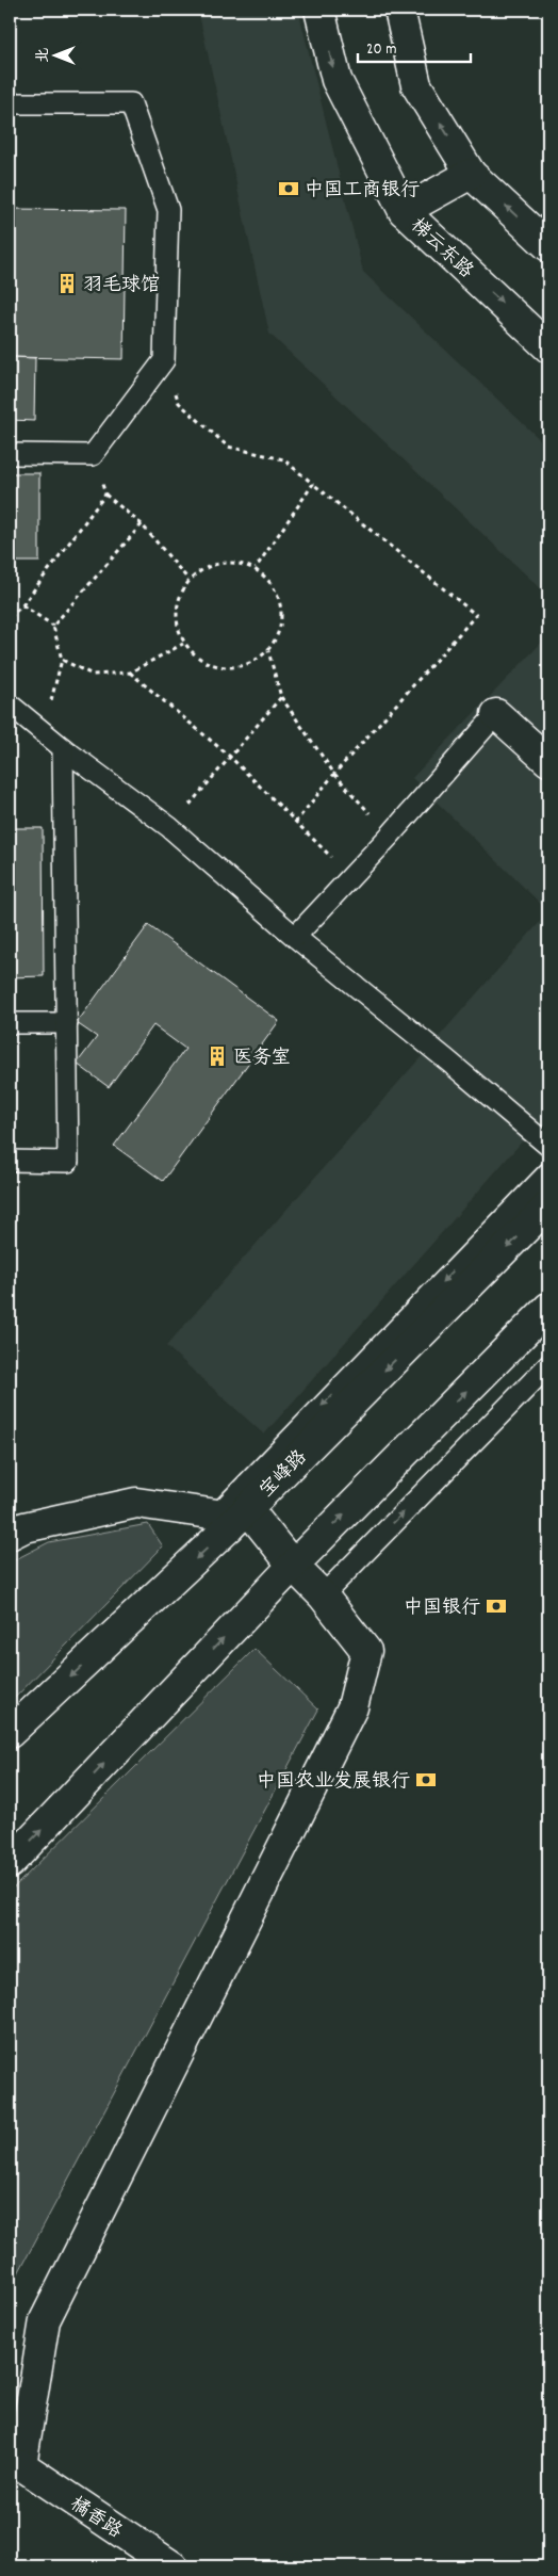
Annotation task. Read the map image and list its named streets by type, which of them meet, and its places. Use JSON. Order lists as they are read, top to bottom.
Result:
{
  "streets": {
    "main road": ["梯云东路", "宝峰路", "橘香路"]
  },
  "places": {
    "bank": ["中国工商银行", "中国银行", "中国农业发展银行"],
    "building": ["羽毛球馆", "医务室"]
  },
  "scale_bar": "20 m",
  "north": "left"
}
